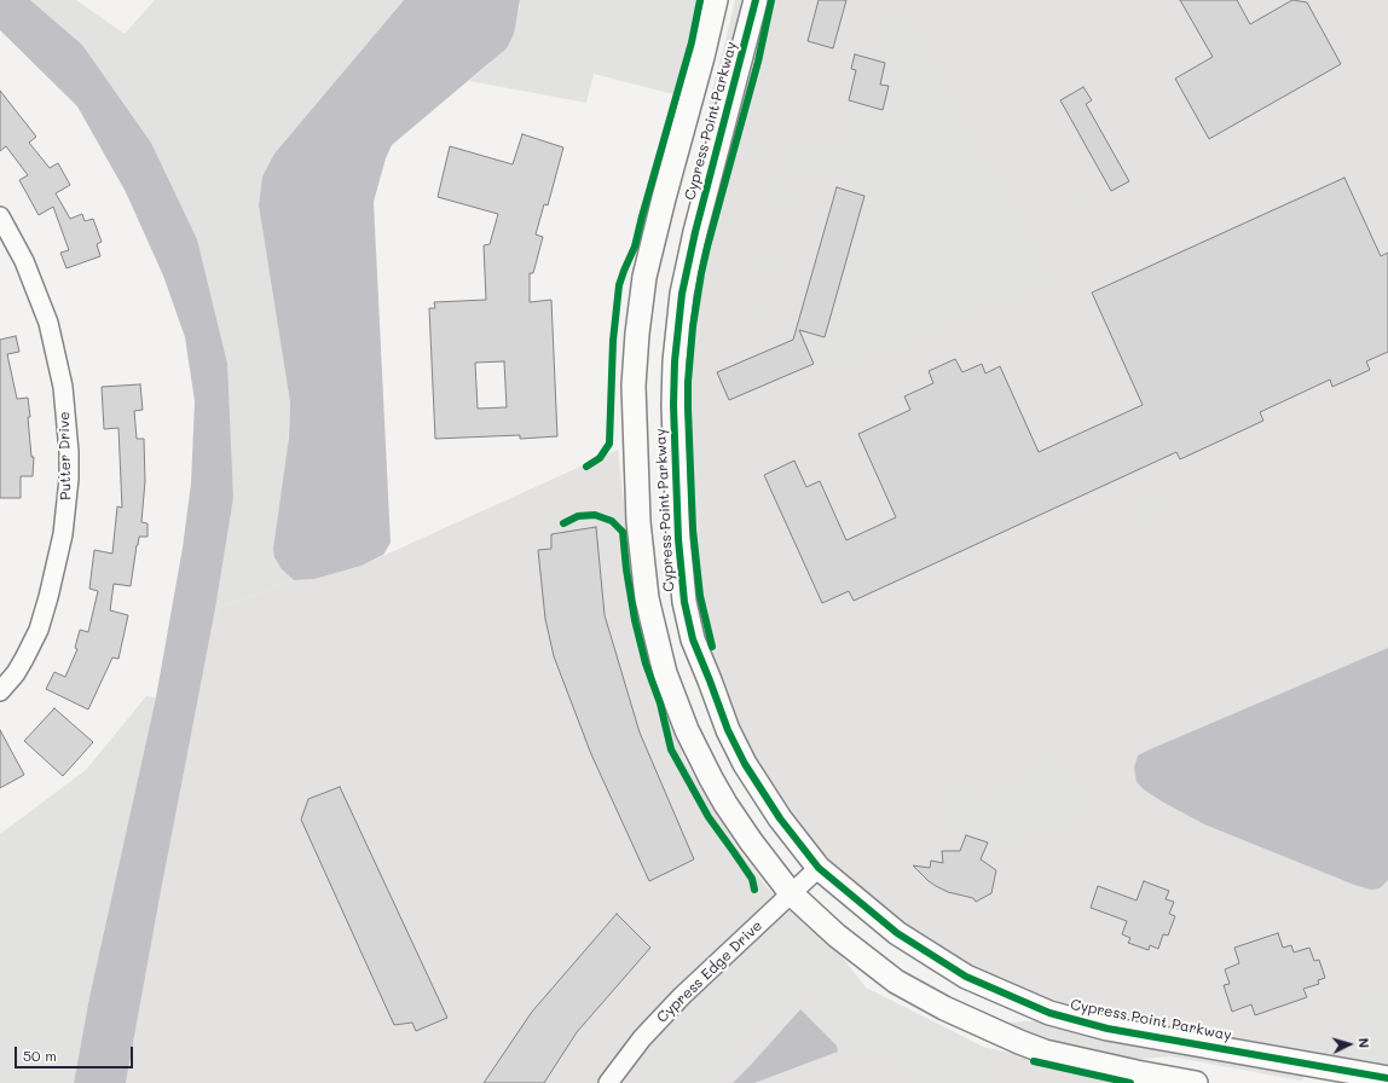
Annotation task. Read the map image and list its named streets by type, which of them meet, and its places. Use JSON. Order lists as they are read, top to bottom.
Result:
{
  "streets": {
    "street": ["Cypress Point Parkway", "Putter Drive", "Cypress Edge Drive"]
  },
  "crossings": [
    ["Cypress Point Parkway", "Cypress Edge Drive"]
  ],
  "scale_bar": "50 m",
  "north": "right"
}
